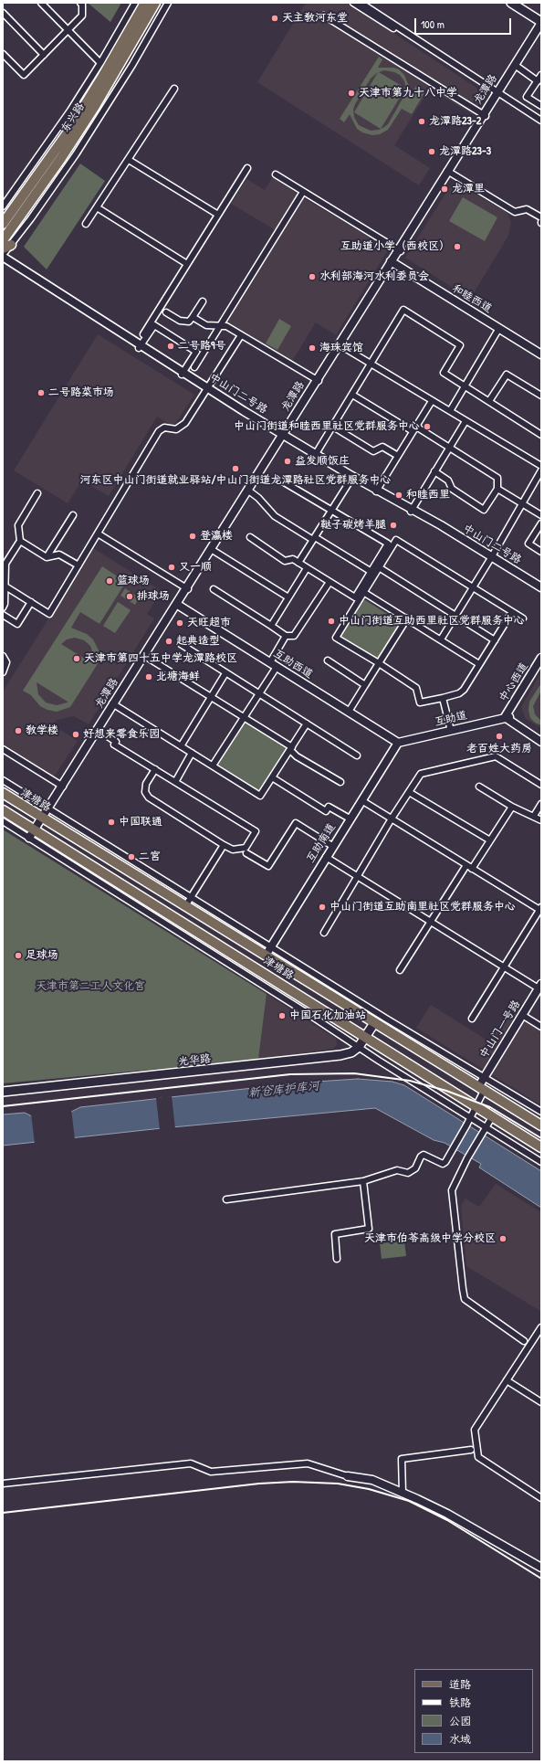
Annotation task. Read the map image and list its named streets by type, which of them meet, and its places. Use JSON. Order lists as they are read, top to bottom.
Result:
{
  "streets": {
    "main road": ["东兴路", "津塘路", "光华路"],
    "street": [
      "龙潭路",
      "和睦西道",
      "中山门二号路",
      "互助西道",
      "中心西道",
      "互助道",
      "互助南道",
      "中山门一号路"
    ]
  },
  "crossings": [
    ["龙潭路", "和睦西道"],
    ["龙潭路", "中山门二号路"],
    ["龙潭路", "互助西道"],
    ["龙潭路", "津塘路"],
    ["互助西道", "互助道"],
    ["互助西道", "互助南道"],
    ["中心西道", "互助道"],
    ["互助道", "互助南道"],
    ["津塘路", "互助南道"],
    ["津塘路", "中山门一号路"],
    ["津塘路", "光华路"]
  ],
  "water": ["新仓库护库河"],
  "parks": ["天津市第二工人文化宫"],
  "places": [
    "天主教河东堂",
    "天津市第九十八中学",
    "龙潭路23-2",
    "龙潭路23-3",
    "龙潭里",
    "互助道小学（西校区）",
    "水利部海河水利委员会",
    "二号路9号",
    "海珠宾馆",
    "二号路菜市场",
    "中山门街道和睦西里社区党群服务中心",
    "益发顺饭庄",
    "河东区中山门街道就业驿站/中山门街道龙潭路社区党群服务中心",
    "和睦西里",
    "鞑子碳烤羊腿",
    "登瀛楼",
    "又一顺",
    "篮球场",
    "排球场",
    "中山门街道互助西里社区党群服务中心",
    "天旺超市",
    "起典造型",
    "天津市第四十五中学龙潭路校区",
    "北塘海鲜",
    "教学楼",
    "好想来零食乐园",
    "老百姓大药房",
    "中国联通",
    "二宫",
    "中山门街道互助南里社区党群服务中心",
    "足球场",
    "中国石化加油站",
    "天津市伯苓高级中学分校区"
  ],
  "legend": [
    "道路",
    "铁路",
    "公园",
    "水域"
  ],
  "scale_bar": "100 m"
}
